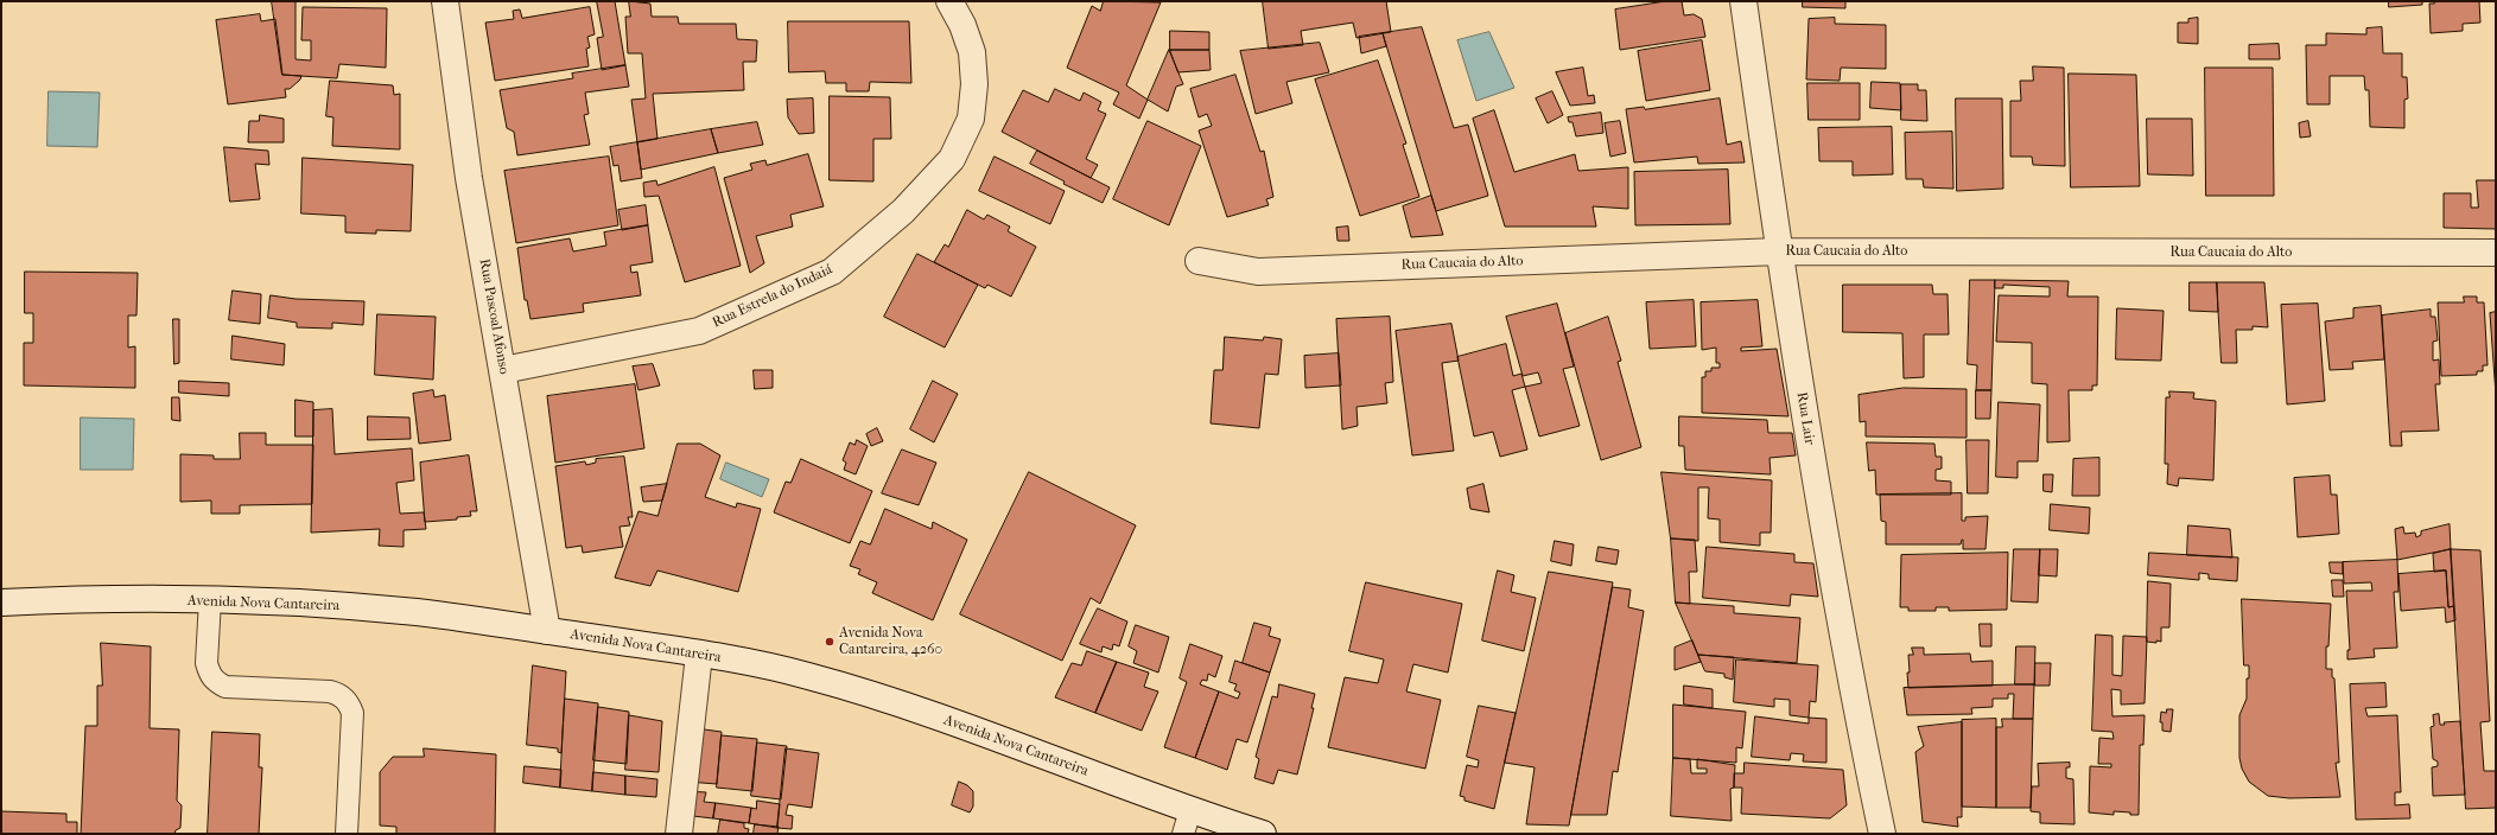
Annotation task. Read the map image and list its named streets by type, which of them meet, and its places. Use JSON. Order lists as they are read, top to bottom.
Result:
{
  "streets": {
    "street": [
      "Rua Caucaia do Alto",
      "Rua Estrela do Indaiá",
      "Rua Pascoal Afonso",
      "Rua Lair",
      "Avenida Nova Cantareira"
    ]
  },
  "crossings": [
    ["Rua Caucaia do Alto", "Rua Lair"],
    ["Rua Estrela do Indaiá", "Rua Pascoal Afonso"],
    ["Rua Pascoal Afonso", "Avenida Nova Cantareira"]
  ],
  "places": ["Avenida Nova Cantareira, 4260"]
}
